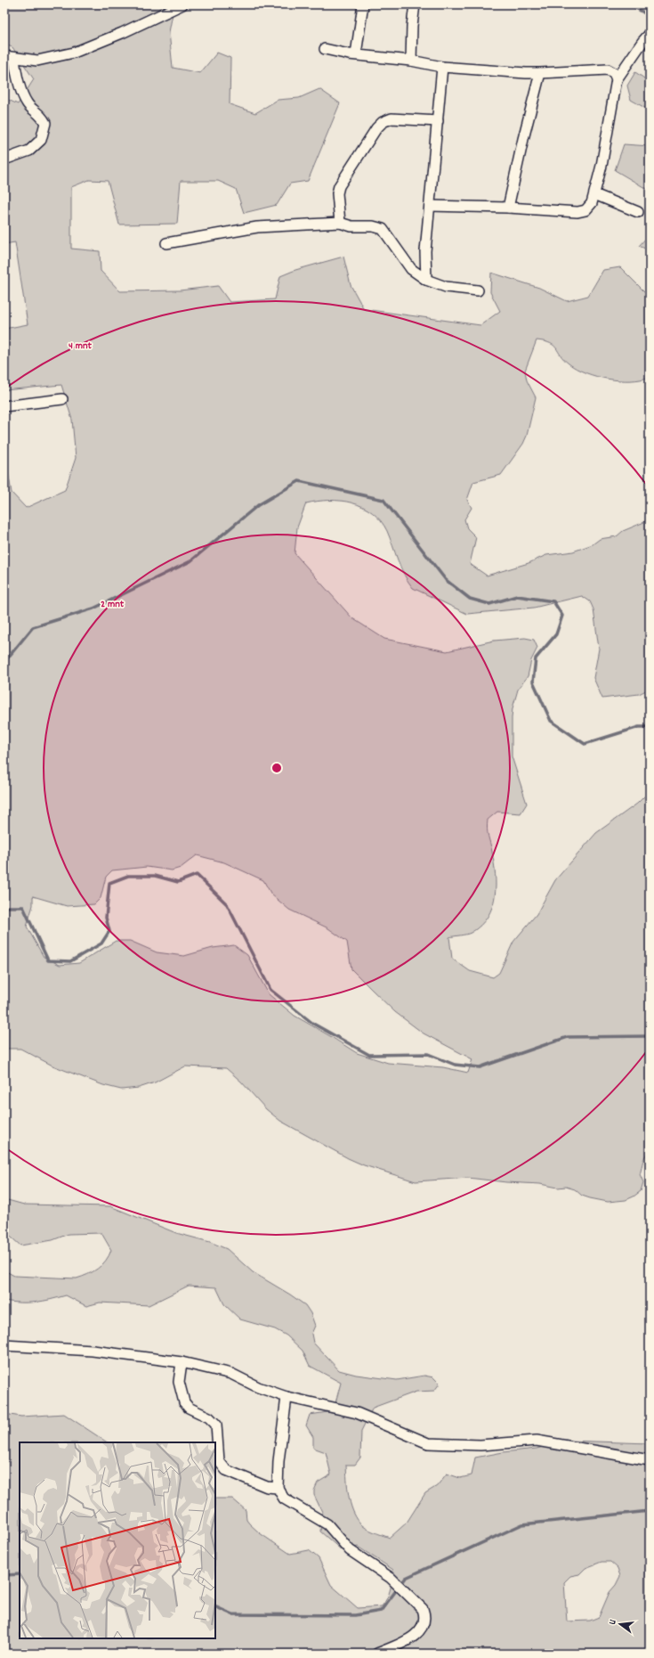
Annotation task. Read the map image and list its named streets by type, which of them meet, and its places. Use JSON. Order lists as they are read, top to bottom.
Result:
{
  "north": "left",
  "rings": ["4 mnt", "2 mnt"]
}
